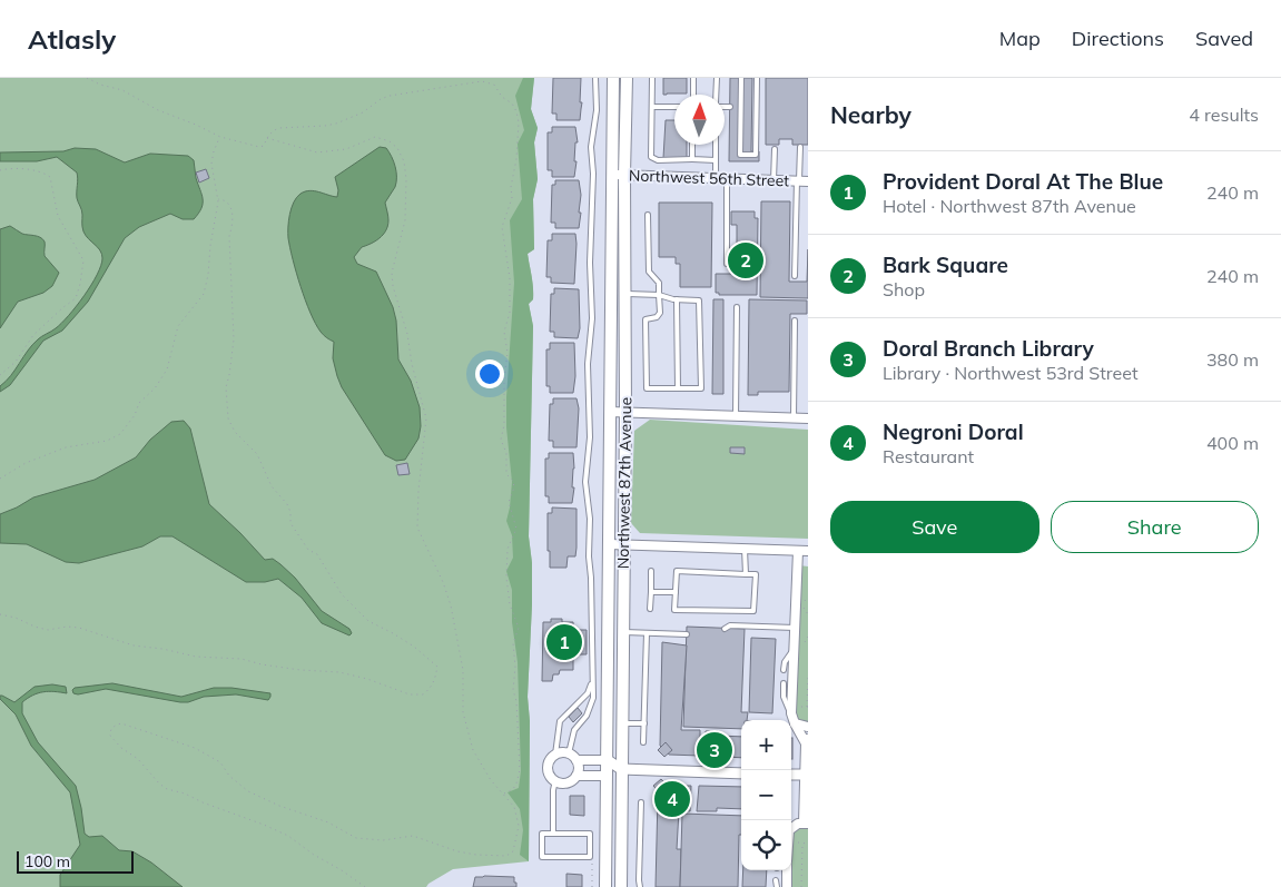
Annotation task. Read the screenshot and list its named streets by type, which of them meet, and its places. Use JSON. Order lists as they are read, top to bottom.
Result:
{
  "streets": {
    "main road": ["Northwest 87th Avenue"],
    "street": ["Northwest 56th Street"]
  },
  "crossings": [
    ["Northwest 56th Street", "Northwest 87th Avenue"]
  ],
  "scale_bar": "100 m",
  "north": "top",
  "page": {
    "header": "Atlasly",
    "nav": ["Map", "Directions", "Saved"],
    "heading": ["Nearby", "4 results"],
    "list": [
      {
        "mark": "1",
        "name": "Provident Doral At The Blue",
        "note": "Hotel · Northwest 87th Avenue",
        "value": "240 m"
      },
      {
        "mark": "2",
        "name": "Bark Square",
        "note": "Shop",
        "value": "240 m"
      },
      {
        "mark": "3",
        "name": "Doral Branch Library",
        "note": "Library · Northwest 53rd Street",
        "value": "380 m"
      },
      {
        "mark": "4",
        "name": "Negroni Doral",
        "note": "Restaurant",
        "value": "400 m"
      }
    ],
    "pins": [
      "2",
      "1",
      "3",
      "4"
    ],
    "buttons": ["Save", "Share"],
    "map_buttons": ["+", "−"],
    "scale": "100 m"
  }
}
